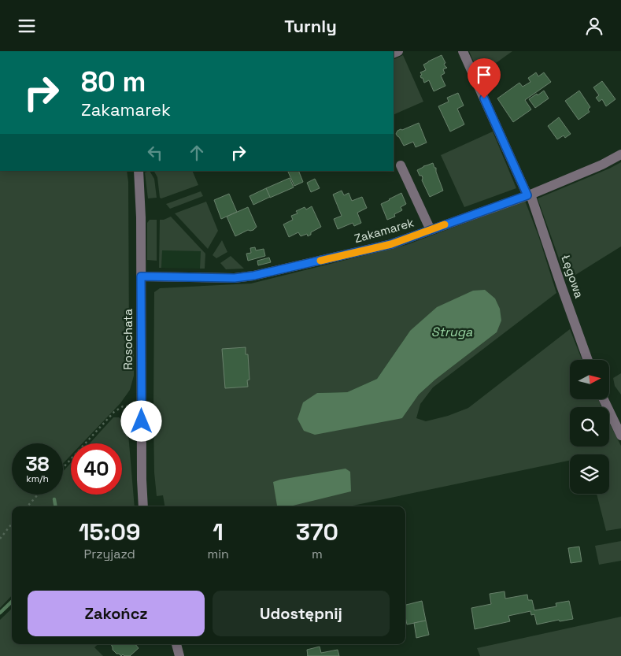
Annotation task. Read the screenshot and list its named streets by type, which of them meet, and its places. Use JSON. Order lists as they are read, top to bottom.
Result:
{
  "streets": {
    "street": ["Zakamarek", "Łęgowa", "Rosochata"]
  },
  "crossings": [
    ["Zakamarek", "Łęgowa"],
    ["Zakamarek", "Rosochata"]
  ],
  "water": ["Struga"],
  "north": "right",
  "page": {
    "header": "Turnly",
    "turn": ["80 m", "Zakamarek"],
    "speed": "38 km/h",
    "limit": "40",
    "eta": [
      "15:09",
      "Przyjazd",
      "1",
      "min",
      "370",
      "m"
    ],
    "buttons": ["Zakończ", "Udostępnij"]
  }
}
